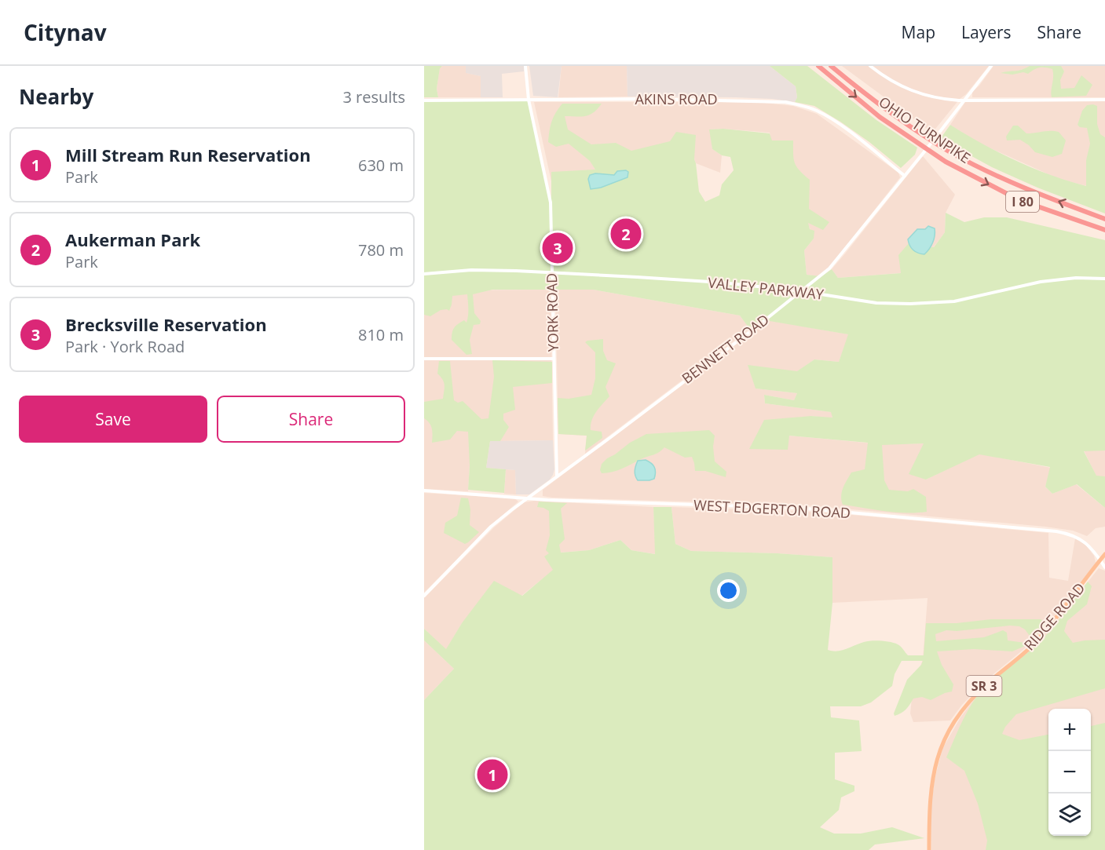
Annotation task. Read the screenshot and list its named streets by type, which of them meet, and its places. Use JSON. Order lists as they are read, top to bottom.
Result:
{
  "streets": {
    "highway": ["OHIO TURNPIKE", "I 80"],
    "main road": ["RIDGE ROAD", "SR 3"],
    "street": [
      "AKINS ROAD",
      "VALLEY PARKWAY",
      "YORK ROAD",
      "BENNETT ROAD",
      "WEST EDGERTON ROAD"
    ]
  },
  "crossings": [
    ["AKINS ROAD", "YORK ROAD"],
    ["AKINS ROAD", "BENNETT ROAD"],
    ["VALLEY PARKWAY", "YORK ROAD"],
    ["VALLEY PARKWAY", "BENNETT ROAD"],
    ["YORK ROAD", "BENNETT ROAD"],
    ["BENNETT ROAD", "WEST EDGERTON ROAD"],
    ["WEST EDGERTON ROAD", "RIDGE ROAD"]
  ],
  "page": {
    "header": "Citynav",
    "nav": ["Map", "Layers", "Share"],
    "heading": ["Nearby", "3 results"],
    "list": [
      {
        "mark": "1",
        "name": "Mill Stream Run Reservation",
        "note": "Park",
        "value": "630 m"
      },
      {
        "mark": "2",
        "name": "Aukerman Park",
        "note": "Park",
        "value": "780 m"
      },
      {
        "mark": "3",
        "name": "Brecksville Reservation",
        "note": "Park · York Road",
        "value": "810 m"
      }
    ],
    "pins": ["2", "3", "1"],
    "buttons": ["Save", "Share"],
    "map_buttons": ["+", "−"]
  }
}
